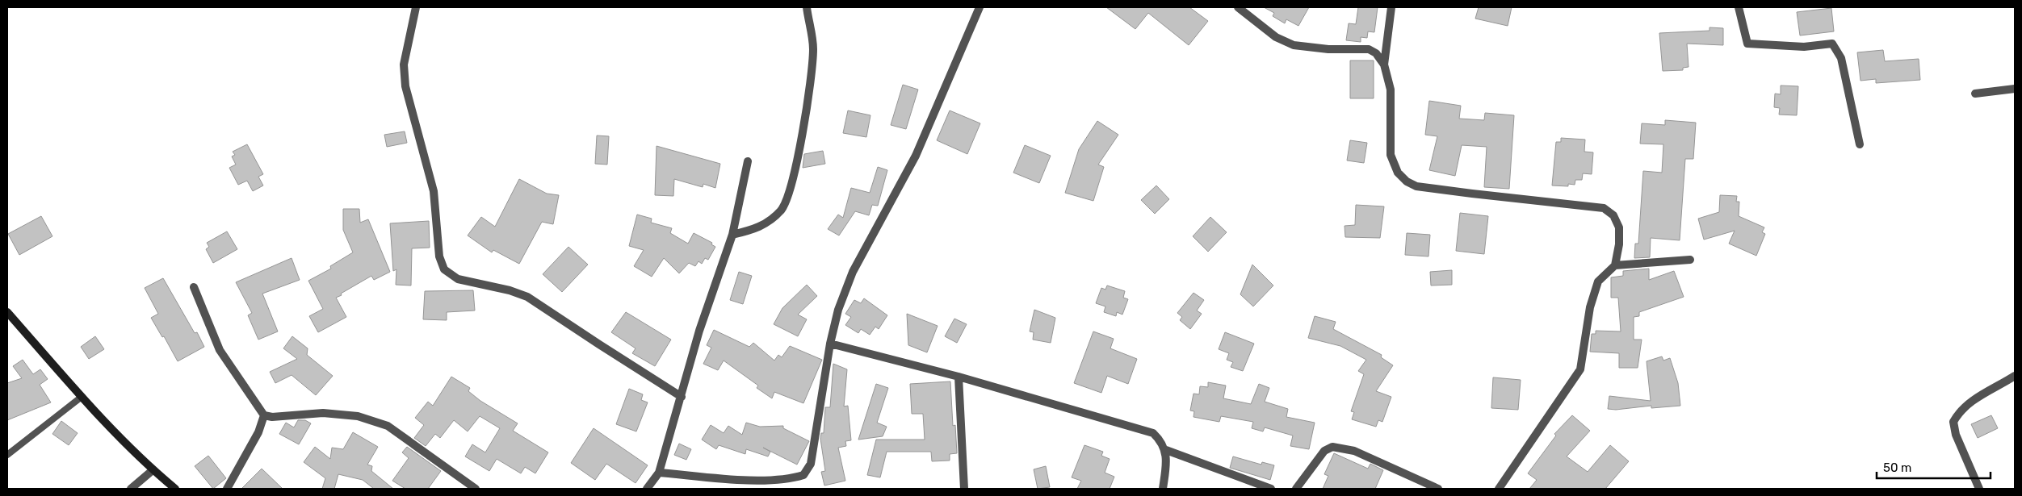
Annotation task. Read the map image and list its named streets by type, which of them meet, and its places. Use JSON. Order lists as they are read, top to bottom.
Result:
{
  "scale_bar": "50 m"
}
